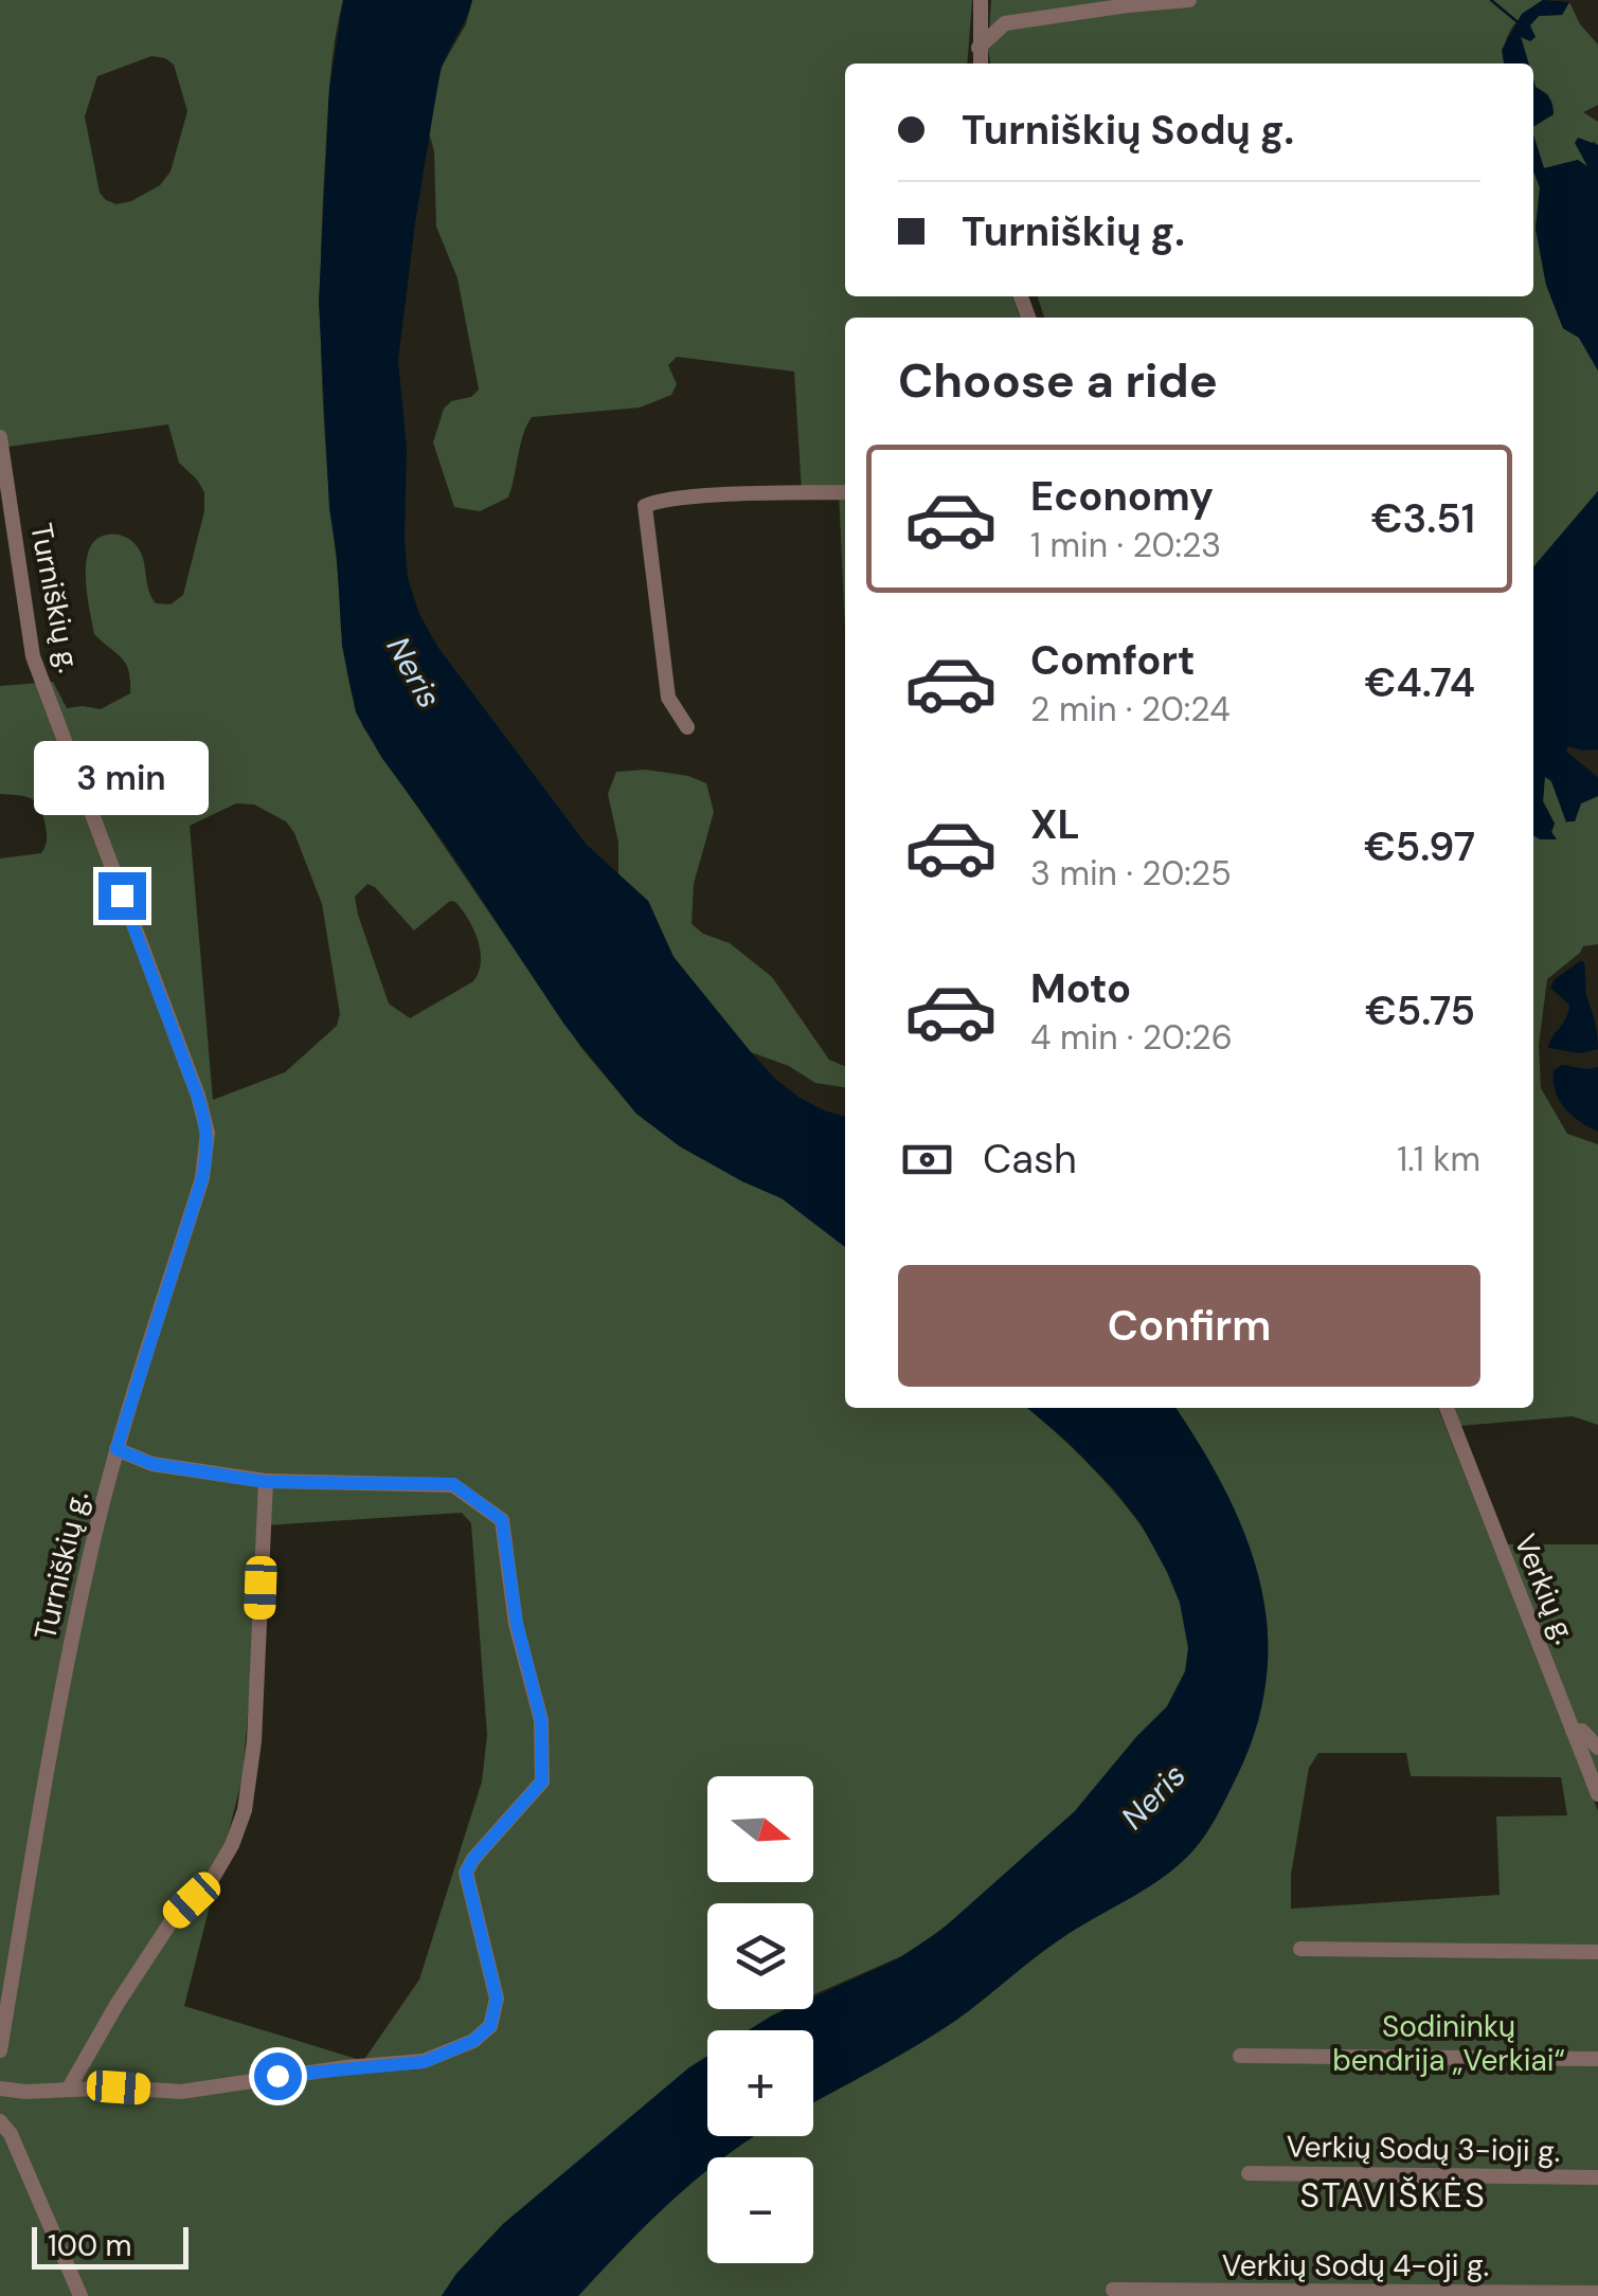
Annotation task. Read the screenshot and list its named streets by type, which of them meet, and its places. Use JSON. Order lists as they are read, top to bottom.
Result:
{
  "streets": {
    "street": [
      "Turniškių g.",
      "Verkių g.",
      "Verkių Sodų 3-ioji g.",
      "Verkių Sodų 4-oji g."
    ]
  },
  "districts": ["STAVIŠKĖS"],
  "water": ["Neris"],
  "parks": ["Sodininkų bendrija „Verkiai“"],
  "scale_bar": "100 m",
  "north": "right",
  "page": {
    "banner": ["Turniškių Sodų g.", "Turniškių g."],
    "heading": "Choose a ride",
    "list": [
      {
        "name": "Economy",
        "note": "1 min · 20:23",
        "value": "€3.51"
      },
      {
        "name": "Comfort",
        "note": "2 min · 20:24",
        "value": "€4.74"
      },
      {
        "name": "XL",
        "note": "3 min · 20:25",
        "value": "€5.97"
      },
      {
        "name": "Moto",
        "note": "4 min · 20:26",
        "value": "€5.75"
      }
    ],
    "bubble": "3 min",
    "pay": ["Cash", "1.1 km"],
    "buttons": "Confirm",
    "map_buttons": ["+", "−"],
    "scale": "100 m"
  }
}
